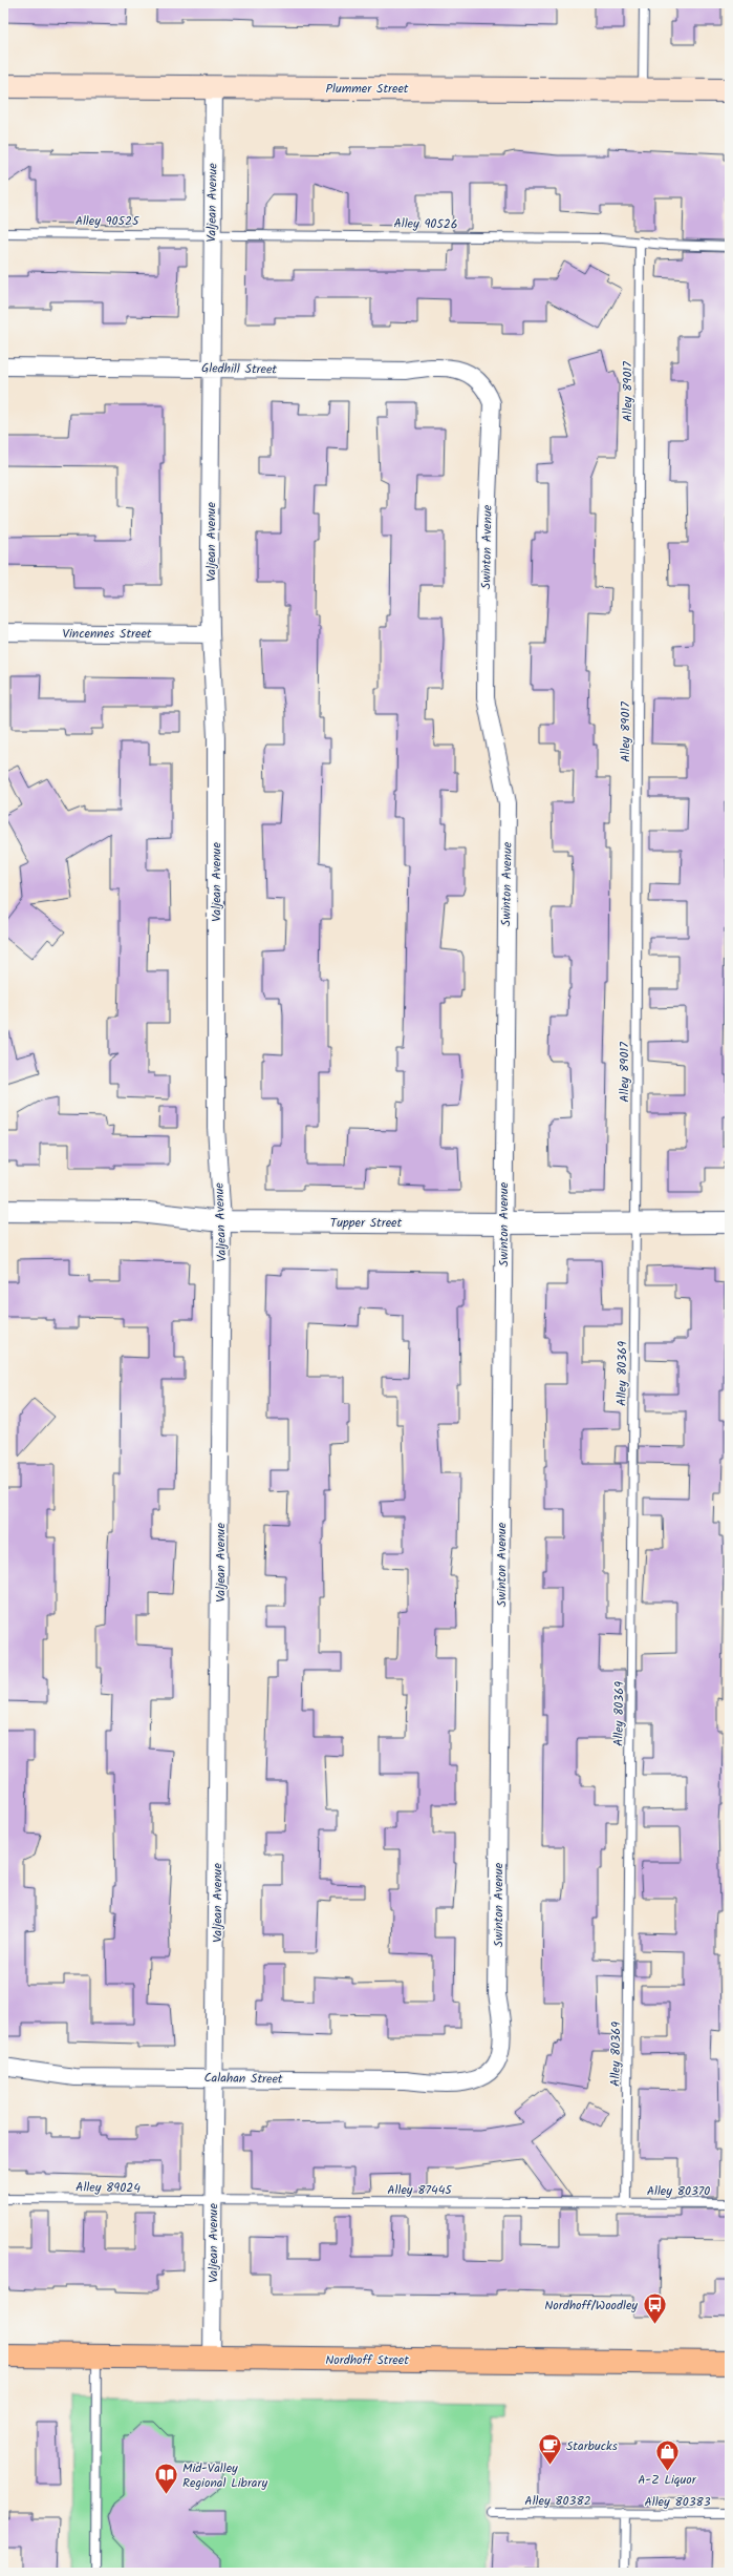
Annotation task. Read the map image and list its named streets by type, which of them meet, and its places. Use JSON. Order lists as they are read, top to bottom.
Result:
{
  "streets": {
    "main road": ["Plummer Street", "Nordhoff Street"],
    "street": [
      "Valjean Avenue",
      "Gledhill Street",
      "Swinton Avenue",
      "Vincennes Street",
      "Tupper Street",
      "Calahan Street"
    ],
    "lane": [
      "Alley 90525",
      "Alley 90526",
      "Alley 89017",
      "Alley 80369",
      "Alley 89024",
      "Alley 87445",
      "Alley 80370",
      "Alley 80382",
      "Alley 80383"
    ]
  },
  "crossings": [
    ["Plummer Street", "Valjean Avenue"],
    ["Valjean Avenue", "Alley 90525"],
    ["Valjean Avenue", "Alley 90526"],
    ["Valjean Avenue", "Gledhill Street"],
    ["Valjean Avenue", "Vincennes Street"],
    ["Valjean Avenue", "Tupper Street"],
    ["Valjean Avenue", "Calahan Street"],
    ["Valjean Avenue", "Alley 89024"],
    ["Valjean Avenue", "Alley 87445"],
    ["Valjean Avenue", "Nordhoff Street"],
    ["Alley 90525", "Alley 90526"],
    ["Alley 90526", "Alley 89017"],
    ["Gledhill Street", "Swinton Avenue"],
    ["Alley 89017", "Tupper Street"],
    ["Alley 89017", "Alley 80369"],
    ["Swinton Avenue", "Tupper Street"],
    ["Swinton Avenue", "Calahan Street"],
    ["Tupper Street", "Alley 80369"],
    ["Alley 80369", "Alley 87445"],
    ["Alley 80369", "Alley 80370"],
    ["Alley 89024", "Alley 87445"],
    ["Alley 87445", "Alley 80370"],
    ["Alley 80382", "Alley 80383"]
  ],
  "places": {
    "bus stop": ["Nordhoff/Woodley"],
    "cafe": ["Starbucks"],
    "shop": ["A-Z Liquor"],
    "library": ["Mid-Valley Regional Library"]
  }
}
